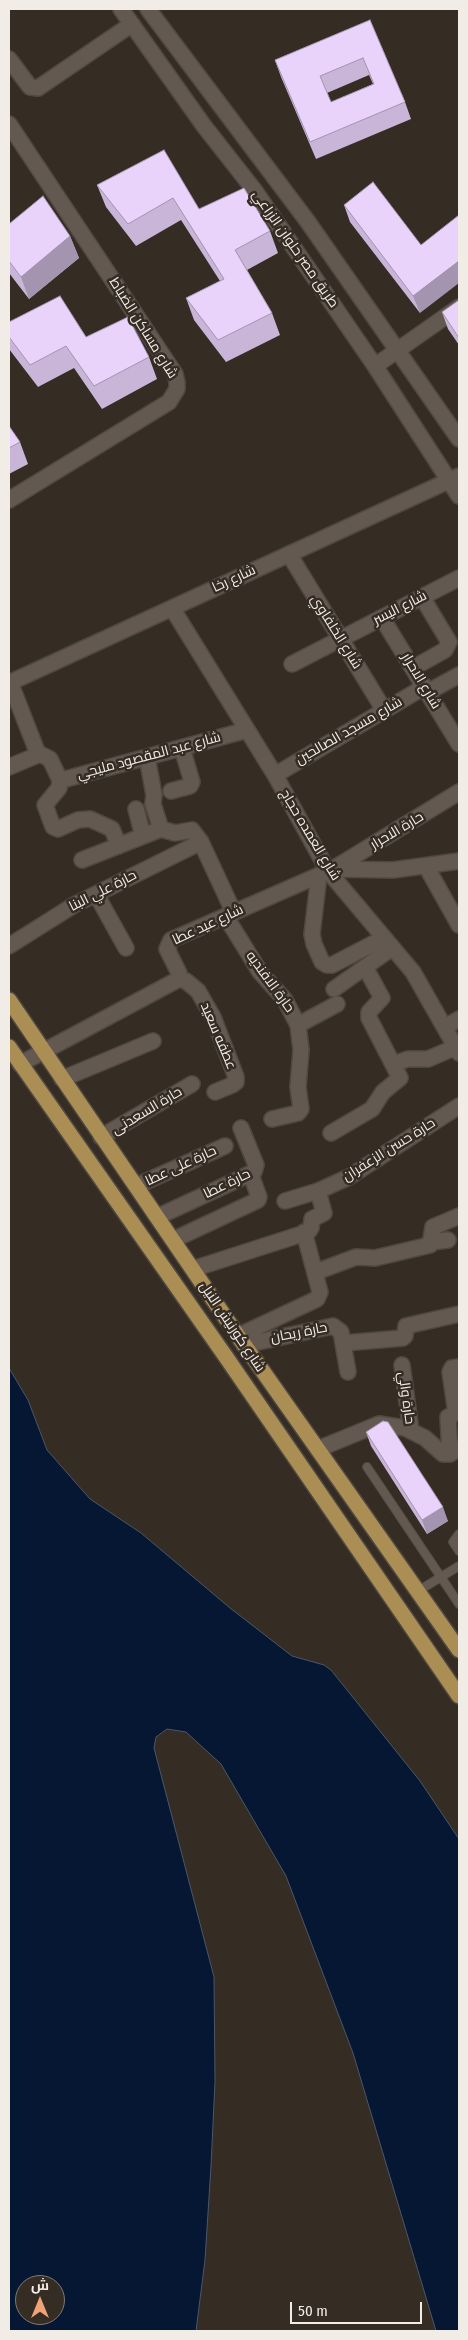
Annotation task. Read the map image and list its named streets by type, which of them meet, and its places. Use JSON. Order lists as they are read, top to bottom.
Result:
{
  "streets": {
    "highway": ["شارع كورنيش النيل"],
    "street": [
      "طريق مصر حلوان الزراعي",
      "شارع مساكن الضباط",
      "شارع رخا",
      "شارع اليسر",
      "شارع الخلفاوي",
      "شارع الاحرار",
      "شارع مسجد الصالحين",
      "شارع عبد المقصود مليجي",
      "حارة الاحرار",
      "شارع العمده حجاج",
      "حارة علي البنا",
      "شارع عيد عطا",
      "حارة الافنديه",
      "عطفه سعيد",
      "حارة السعدنى",
      "حارة حسن الزعفران",
      "حارة على عطا",
      "حارة عطا",
      "حارة ريحان",
      "حارة والي"
    ]
  },
  "crossings": [
    ["طريق مصر حلوان الزراعي", "شارع رخا"],
    ["شارع رخا", "شارع الخلفاوي"],
    ["شارع رخا", "شارع العمده حجاج"],
    ["شارع اليسر", "شارع الخلفاوي"],
    ["شارع اليسر", "شارع الاحرار"],
    ["شارع الخلفاوي", "شارع مسجد الصالحين"],
    ["شارع الاحرار", "شارع مسجد الصالحين"],
    ["شارع مسجد الصالحين", "شارع العمده حجاج"],
    ["شارع عبد المقصود مليجي", "شارع العمده حجاج"],
    ["حارة الاحرار", "شارع العمده حجاج"],
    ["حارة الاحرار", "شارع عيد عطا"],
    ["شارع العمده حجاج", "شارع عيد عطا"],
    ["حارة علي البنا", "حارة الافنديه"],
    ["شارع عيد عطا", "حارة الافنديه"],
    ["شارع عيد عطا", "عطفه سعيد"],
    ["حارة السعدنى", "شارع كورنيش النيل"],
    ["حارة على عطا", "شارع كورنيش النيل"],
    ["حارة عطا", "شارع كورنيش النيل"],
    ["شارع كورنيش النيل", "حارة ريحان"]
  ],
  "scale_bar": "50 m",
  "north": "top"
}
